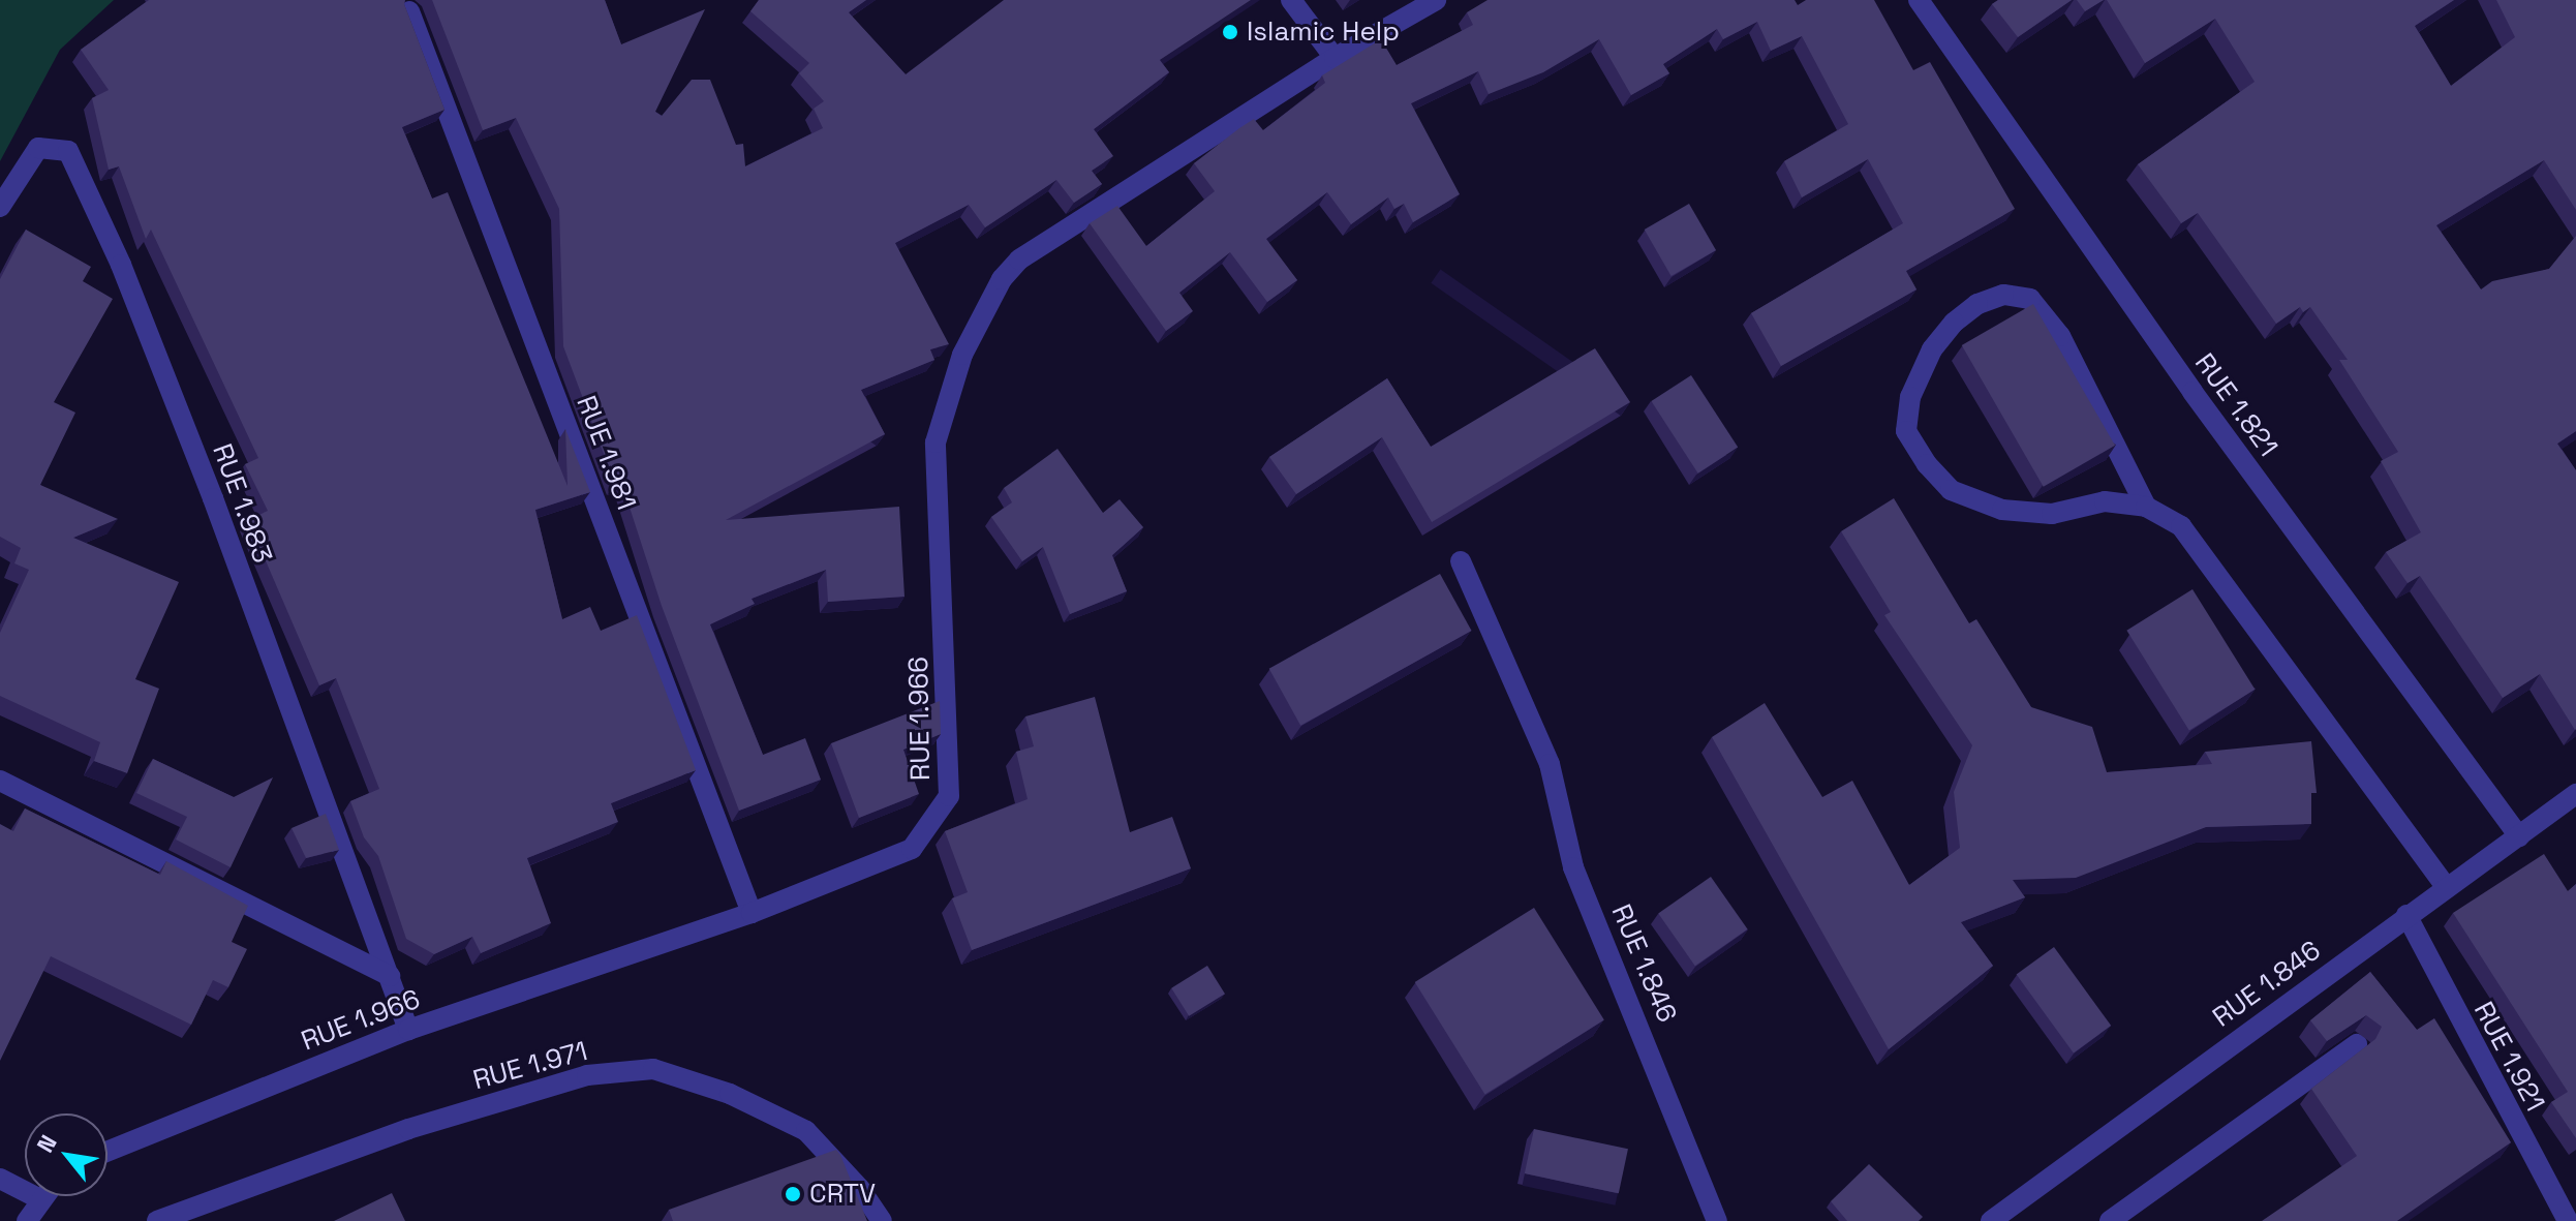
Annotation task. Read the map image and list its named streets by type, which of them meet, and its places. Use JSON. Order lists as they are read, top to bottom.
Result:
{
  "streets": {
    "street": [
      "RUE 1.821",
      "RUE 1.981",
      "RUE 1.983",
      "RUE 1.966",
      "RUE 1.846",
      "RUE 1.921",
      "RUE 1.971"
    ]
  },
  "crossings": [
    ["RUE 1.821", "RUE 1.846"],
    ["RUE 1.981", "RUE 1.966"],
    ["RUE 1.983", "RUE 1.966"],
    ["RUE 1.846", "RUE 1.921"]
  ],
  "places": ["Islamic Help", "CRTV"],
  "north": "top left"
}
